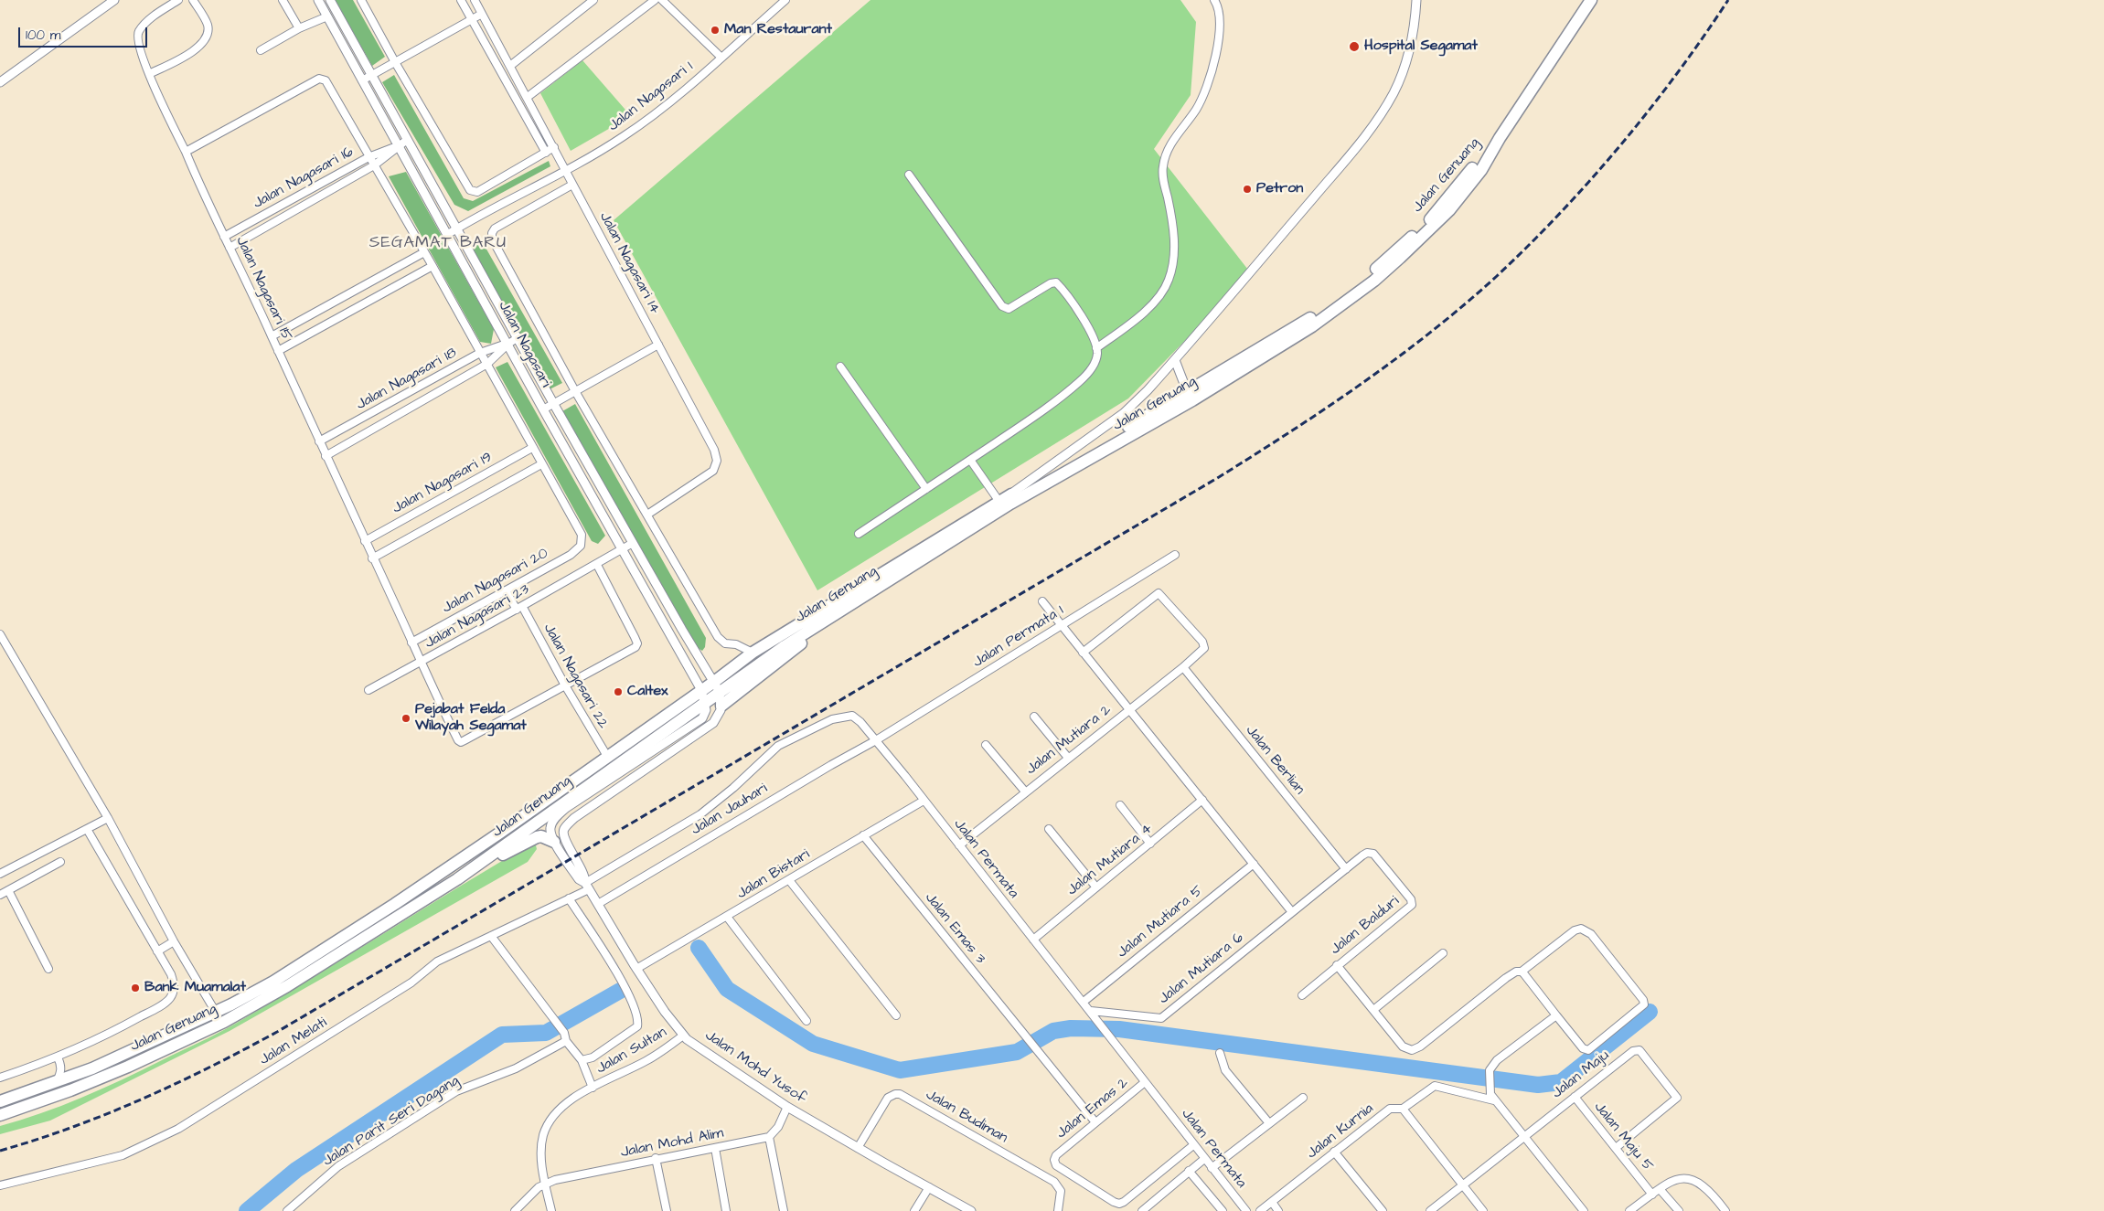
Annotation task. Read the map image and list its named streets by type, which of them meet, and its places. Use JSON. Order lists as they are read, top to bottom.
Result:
{
  "streets": {
    "highway": ["Jalan Genuang"],
    "street": [
      "Jalan Nagasari 1",
      "Jalan Nagasari 16",
      "Jalan Nagasari 14",
      "Jalan Nagasari 15",
      "Jalan Nagasari",
      "Jalan Nagasari 18",
      "Jalan Nagasari 19",
      "Jalan Nagasari 20",
      "Jalan Nagasari 23",
      "Jalan Permata 1",
      "Jalan Nagasari 22",
      "Jalan Mutiara 2",
      "Jalan Berlian",
      "Jalan Jauhari",
      "Jalan Permata",
      "Jalan Mutiara 4",
      "Jalan Bistari",
      "Jalan Mutiara 5",
      "Jalan Balduri",
      "Jalan Emas 3",
      "Jalan Mutiara 6",
      "Jalan Melati",
      "Jalan Sultan",
      "Jalan Mohd Yusof",
      "Jalan Maju",
      "Jalan Emas 2",
      "Jalan Budiman",
      "Jalan Parit Seri Dagang",
      "Jalan Kurnia",
      "Jalan Maju 5",
      "Jalan Mohd Alim"
    ]
  },
  "crossings": [
    ["Jalan Nagasari 1", "Jalan Nagasari 14"],
    ["Jalan Nagasari 1", "Jalan Nagasari"],
    ["Jalan Genuang", "Jalan Nagasari"],
    ["Jalan Genuang", "Jalan Nagasari 22"],
    ["Jalan Nagasari 16", "Jalan Nagasari 15"],
    ["Jalan Nagasari 16", "Jalan Nagasari"],
    ["Jalan Nagasari 14", "Jalan Nagasari"],
    ["Jalan Nagasari 15", "Jalan Nagasari 18"],
    ["Jalan Nagasari 15", "Jalan Nagasari 19"],
    ["Jalan Nagasari 15", "Jalan Nagasari 20"],
    ["Jalan Nagasari 15", "Jalan Nagasari 23"],
    ["Jalan Nagasari 15", "Jalan Nagasari 22"],
    ["Jalan Nagasari", "Jalan Nagasari 18"],
    ["Jalan Nagasari", "Jalan Nagasari 23"],
    ["Jalan Nagasari 20", "Jalan Nagasari 22"],
    ["Jalan Nagasari 23", "Jalan Nagasari 22"],
    ["Jalan Permata 1", "Jalan Jauhari"],
    ["Jalan Permata 1", "Jalan Permata"],
    ["Jalan Mutiara 2", "Jalan Permata"],
    ["Jalan Berlian", "Jalan Balduri"],
    ["Jalan Berlian", "Jalan Mutiara 6"],
    ["Jalan Jauhari", "Jalan Permata"],
    ["Jalan Jauhari", "Jalan Mohd Yusof"],
    ["Jalan Permata", "Jalan Mutiara 4"],
    ["Jalan Permata", "Jalan Bistari"],
    ["Jalan Permata", "Jalan Mutiara 5"],
    ["Jalan Permata", "Jalan Mutiara 6"],
    ["Jalan Permata", "Jalan Melati"],
    ["Jalan Permata", "Jalan Emas 2"],
    ["Jalan Bistari", "Jalan Emas 3"],
    ["Jalan Bistari", "Jalan Mohd Yusof"],
    ["Jalan Balduri", "Jalan Mutiara 6"],
    ["Jalan Emas 3", "Jalan Emas 2"],
    ["Jalan Melati", "Jalan Sultan"],
    ["Jalan Melati", "Jalan Mohd Yusof"],
    ["Jalan Sultan", "Jalan Mohd Yusof"],
    ["Jalan Sultan", "Jalan Parit Seri Dagang"],
    ["Jalan Sultan", "Jalan Mohd Alim"],
    ["Jalan Mohd Yusof", "Jalan Budiman"],
    ["Jalan Maju", "Jalan Maju 5"]
  ],
  "districts": ["SEGAMAT BARU"],
  "places": [
    "Man Restaurant",
    "Hospital Segamat",
    "Petron",
    "Caltex",
    "Pejabat Felda Wilayah Segamat",
    "Bank Muamalat"
  ],
  "scale_bar": "100 m"
}
